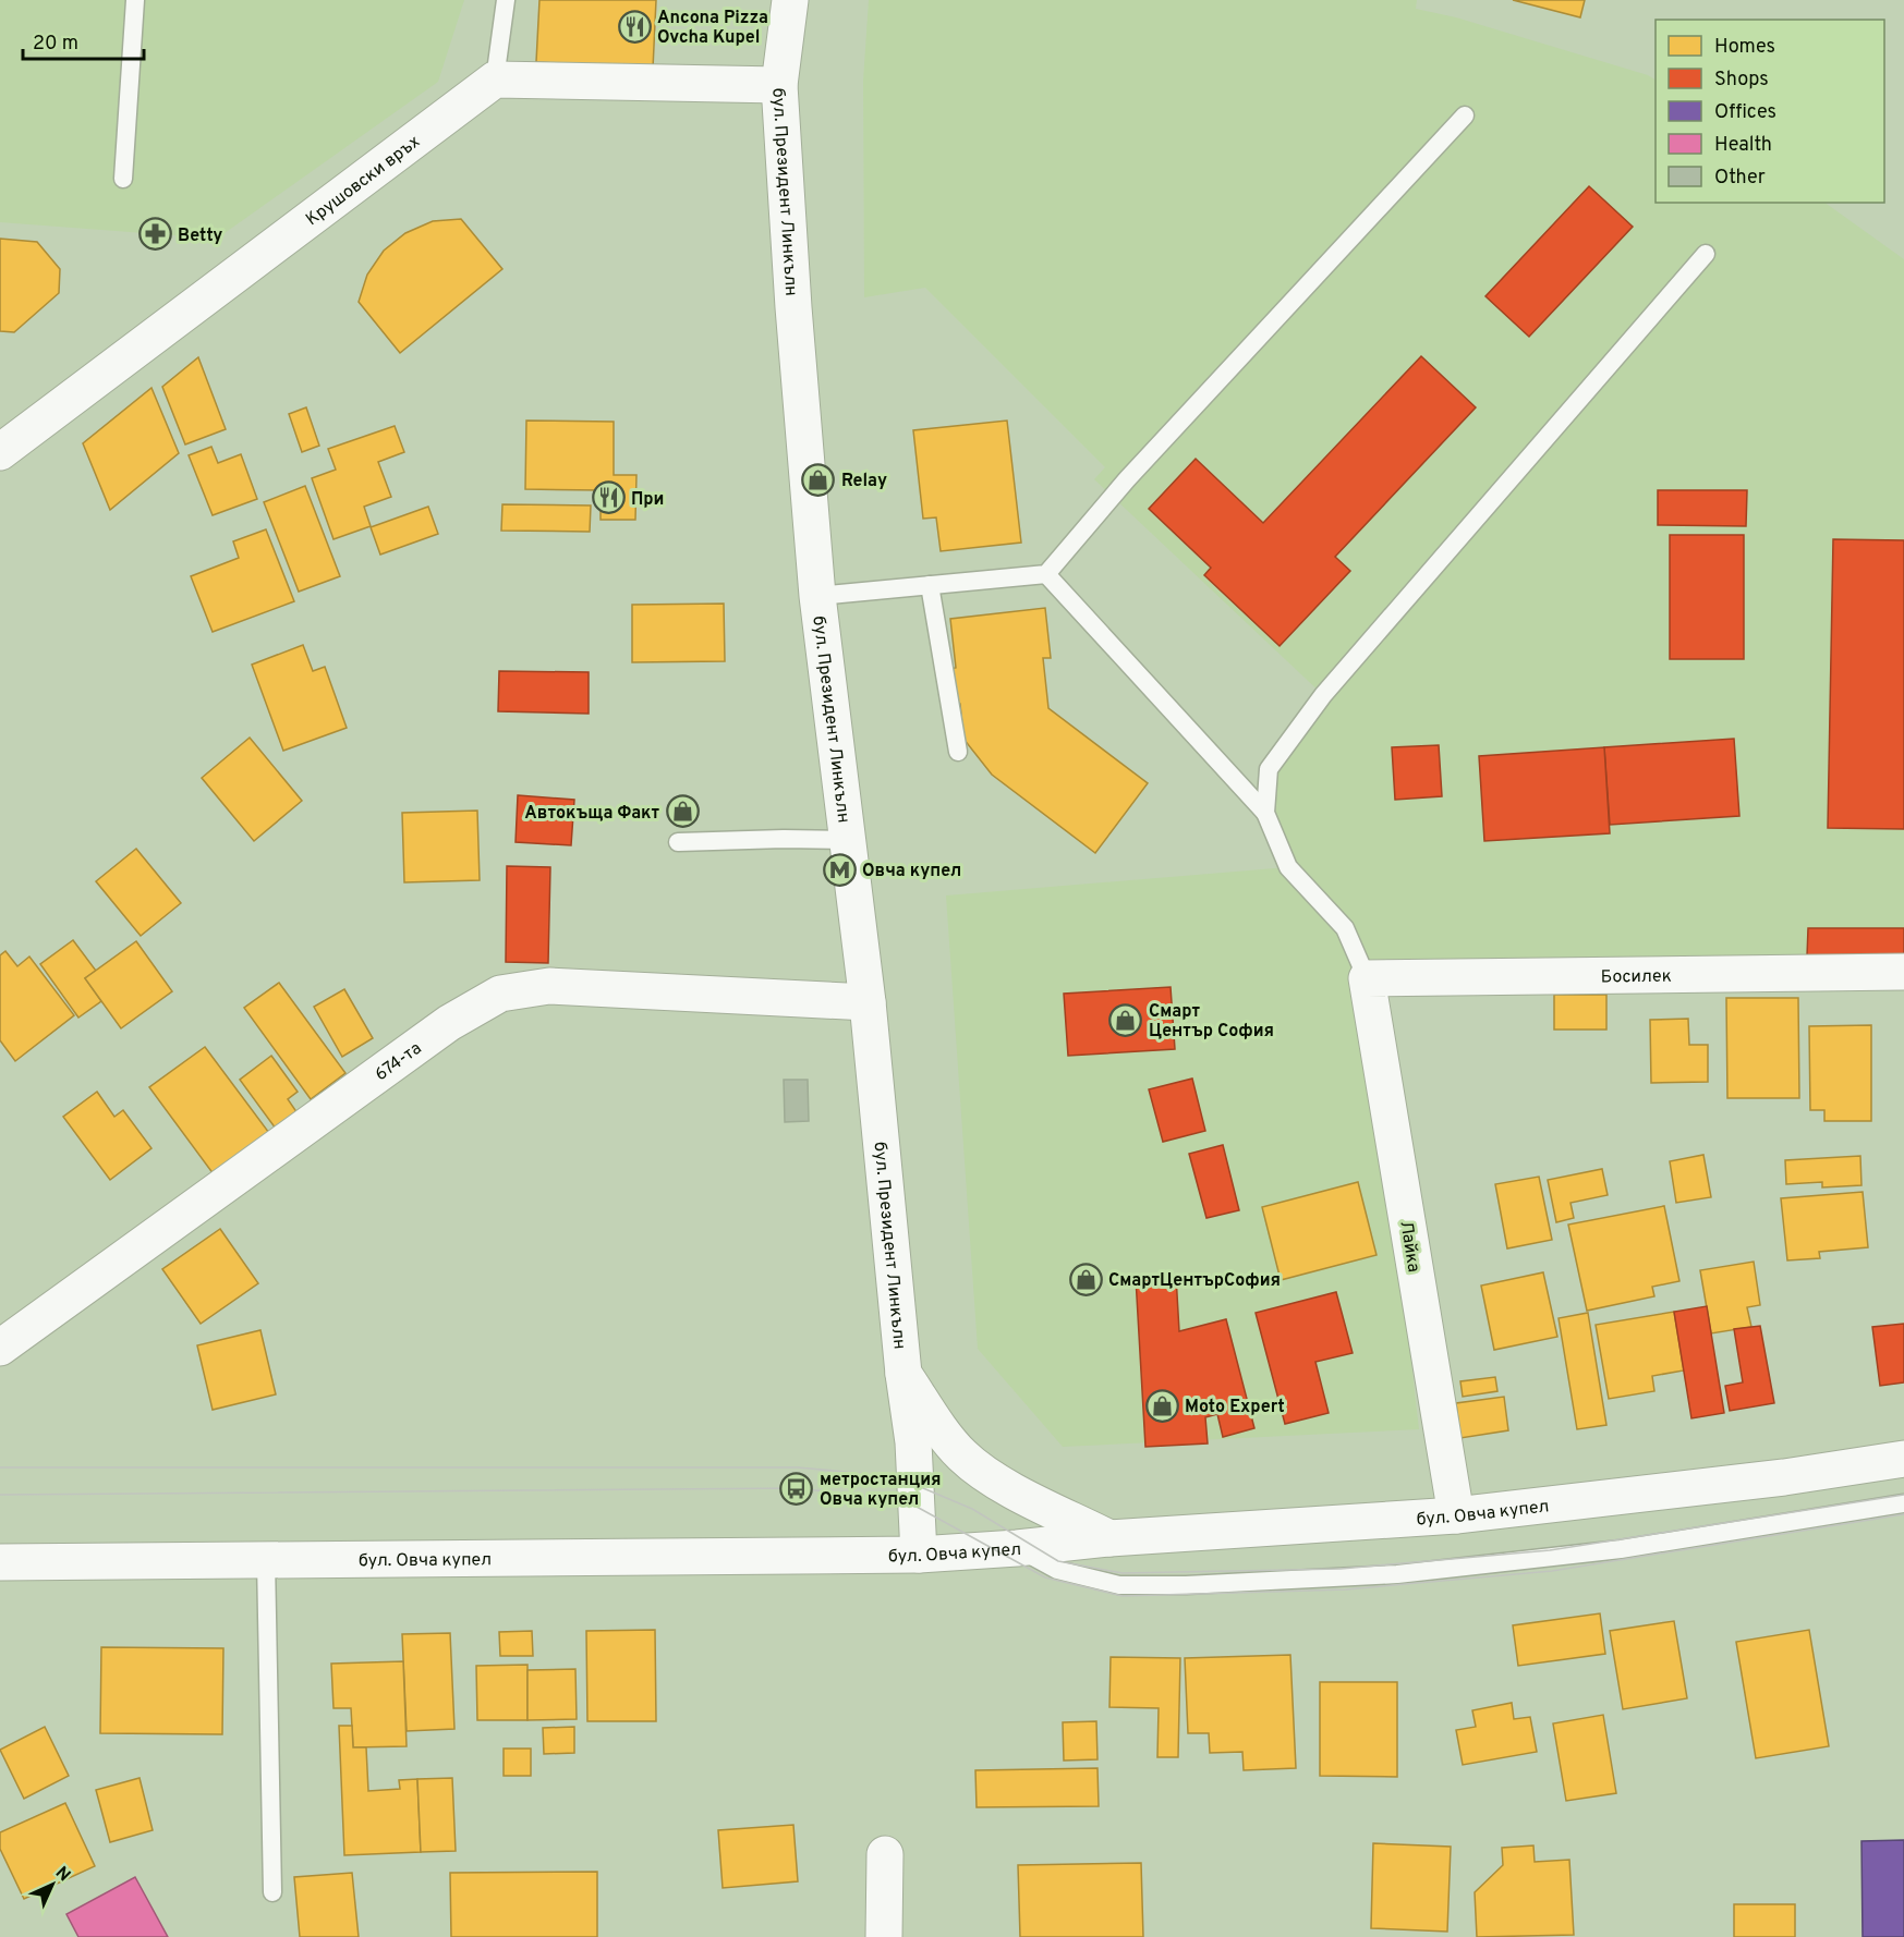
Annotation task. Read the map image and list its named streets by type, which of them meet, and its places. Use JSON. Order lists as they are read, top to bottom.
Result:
{
  "streets": {
    "street": [
      "Крушовски връх",
      "бул. Президент Линкълн",
      "Босилек",
      "674-та",
      "Лайка",
      "бул. Овча купел"
    ]
  },
  "crossings": [
    ["бул. Президент Линкълн", "674-та"],
    ["бул. Президент Линкълн", "бул. Овча купел"],
    ["Босилек", "Лайка"],
    ["Лайка", "бул. Овча купел"]
  ],
  "places": {
    "restaurant": ["Ancona Pizza Ovcha Kupel", "При"],
    "pharmacy": ["Betty"],
    "shop": [
      "Relay",
      "Автокъща Факт",
      "Смарт Център София",
      "СмартЦентърСофия",
      "Moto Expert"
    ],
    "metro station": ["Овча купел"],
    "bus stop": ["метростанция Овча купел"]
  },
  "legend": [
    "Homes",
    "Shops",
    "Offices",
    "Health",
    "Other"
  ],
  "scale_bar": "20 m",
  "north": "top right"
}
